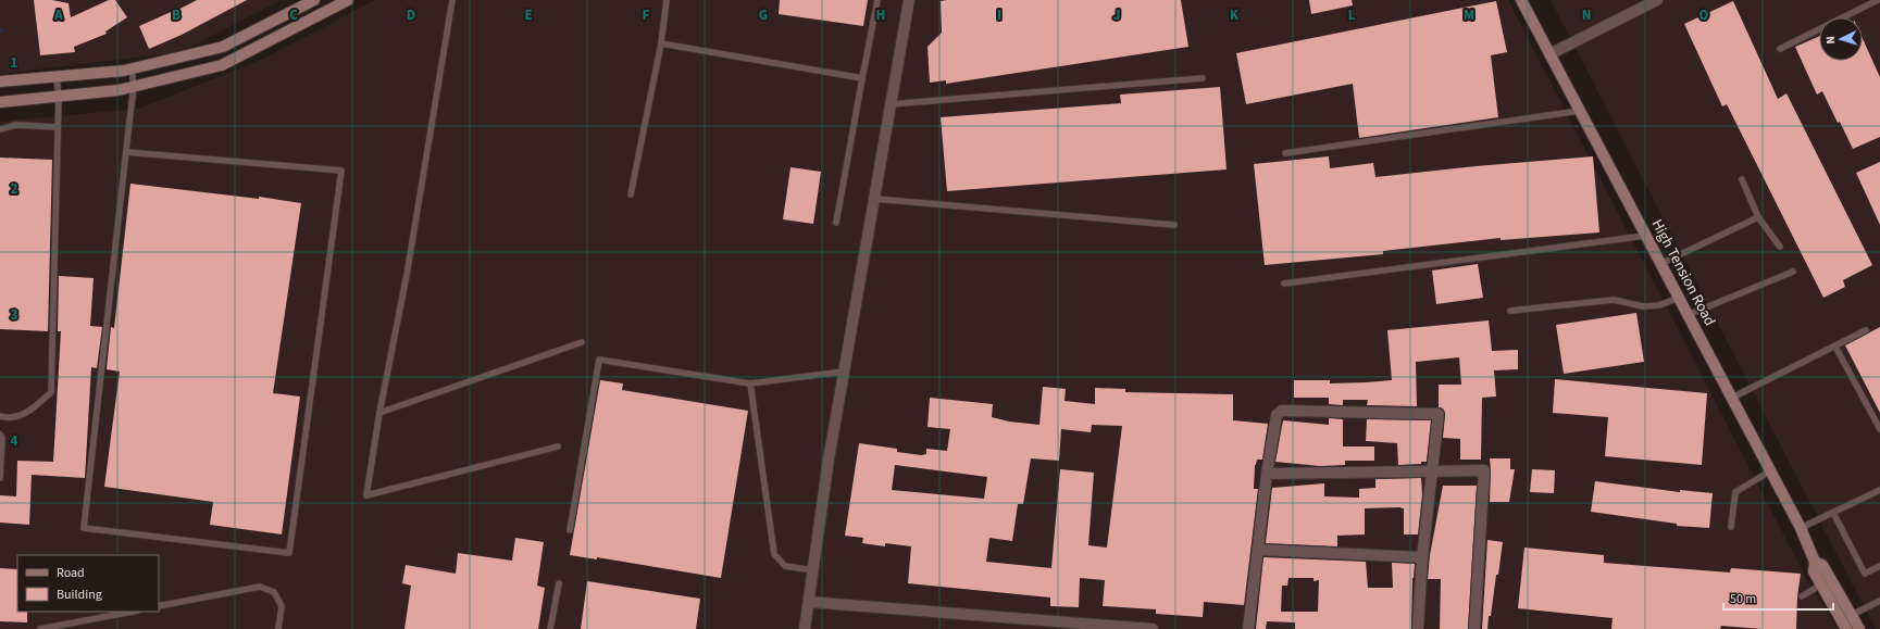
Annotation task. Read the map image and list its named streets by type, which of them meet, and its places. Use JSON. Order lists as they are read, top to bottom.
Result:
{
  "streets": {
    "main road": ["High Tension Road"]
  },
  "legend": ["Road", "Building"],
  "scale_bar": "50 m",
  "north": "left",
  "grid": {
    "columns": [
      "A",
      "B",
      "C",
      "D",
      "E",
      "F",
      "G",
      "H",
      "I",
      "J",
      "K",
      "L",
      "M",
      "N",
      "O"
    ],
    "rows": [
      "1",
      "2",
      "3",
      "4"
    ]
  }
}
